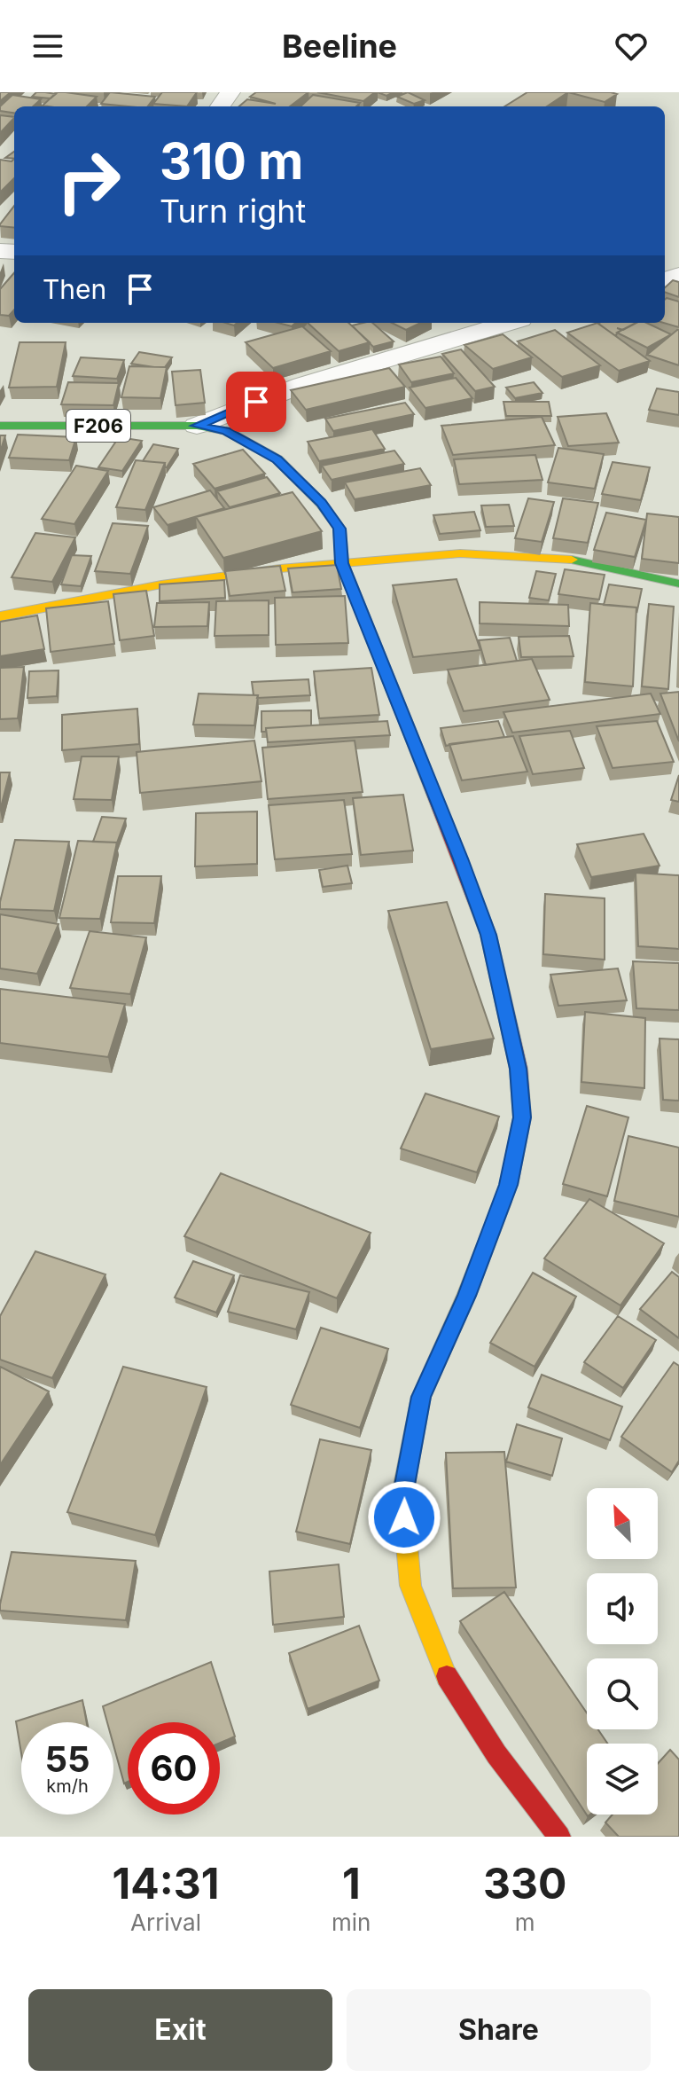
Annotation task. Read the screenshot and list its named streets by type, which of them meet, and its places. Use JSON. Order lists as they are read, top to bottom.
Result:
{
  "streets": {
    "main road": ["F206"]
  },
  "north": "top left",
  "page": {
    "header": "Beeline",
    "turn": ["310 m", "Turn right"],
    "then": "Then",
    "speed": "55 km/h",
    "limit": "60",
    "eta": [
      "14:31",
      "Arrival",
      "1",
      "min",
      "330",
      "m"
    ],
    "buttons": ["Exit", "Share"]
  }
}
